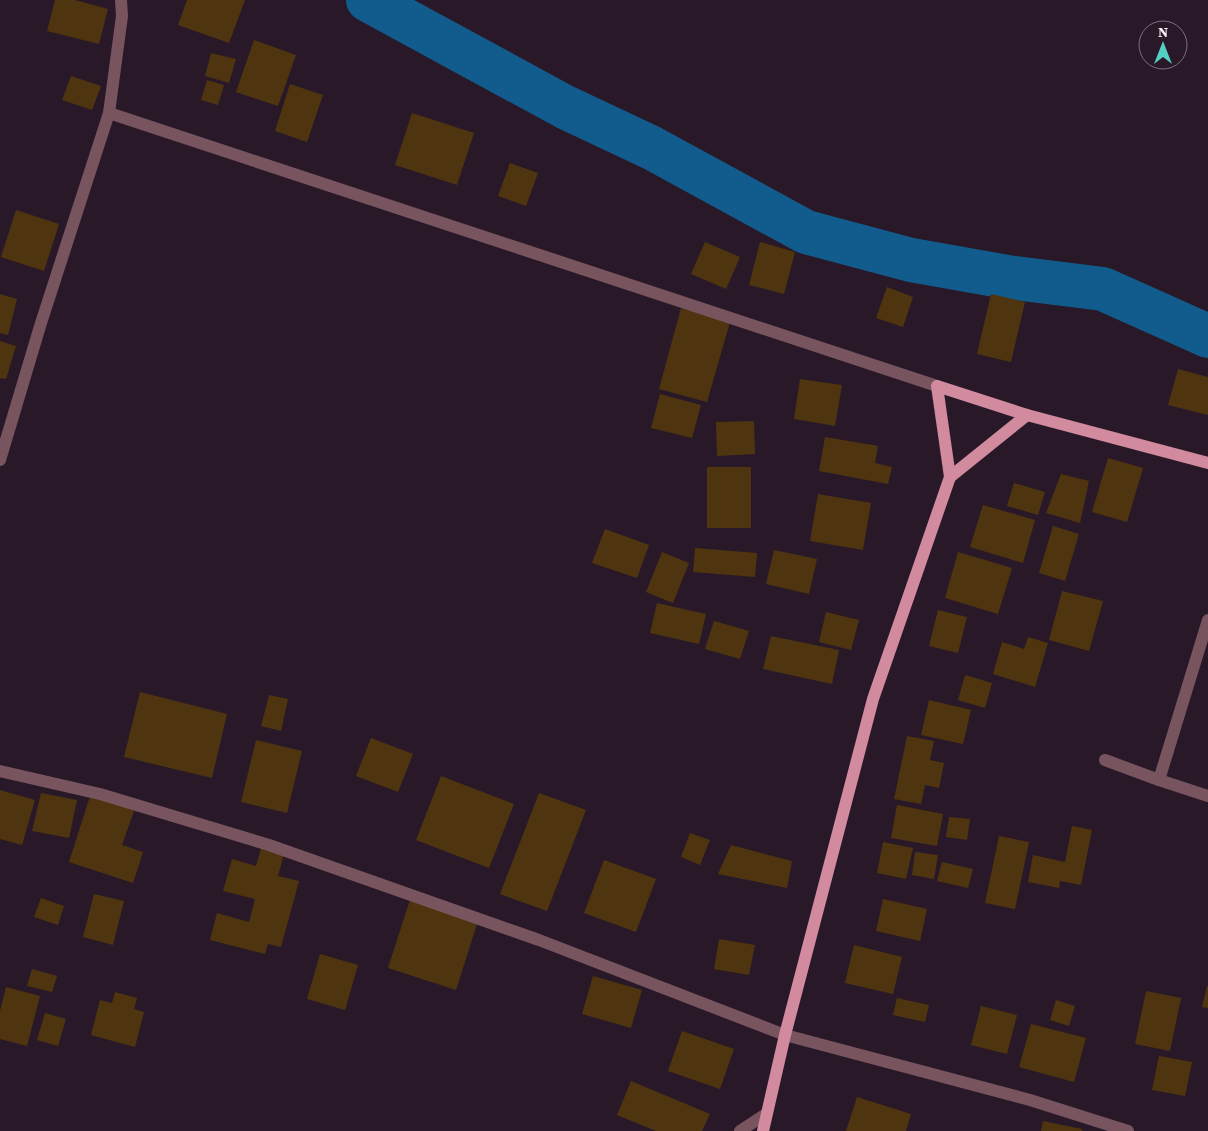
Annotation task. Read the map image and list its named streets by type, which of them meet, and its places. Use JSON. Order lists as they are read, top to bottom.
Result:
{
  "north": "top"
}
